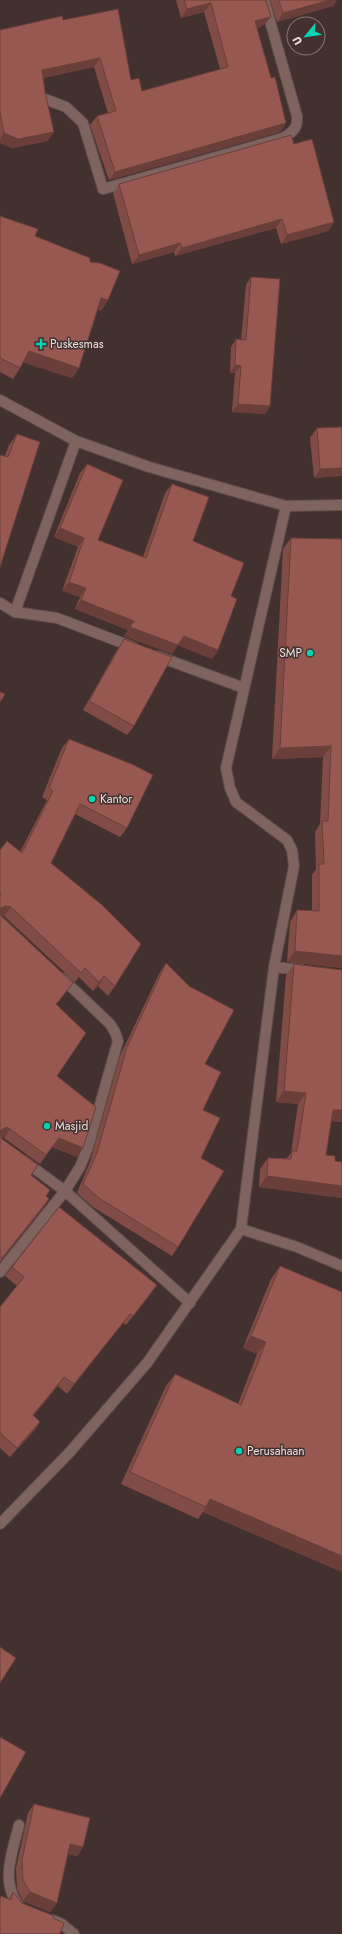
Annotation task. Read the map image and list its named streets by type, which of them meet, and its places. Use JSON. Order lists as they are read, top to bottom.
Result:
{
  "places": {
    "health": ["Puskesmas"],
    "other": [
      "SMP",
      "Kantor",
      "Masjid",
      "Perusahaan"
    ]
  },
  "north": "bottom left"
}
